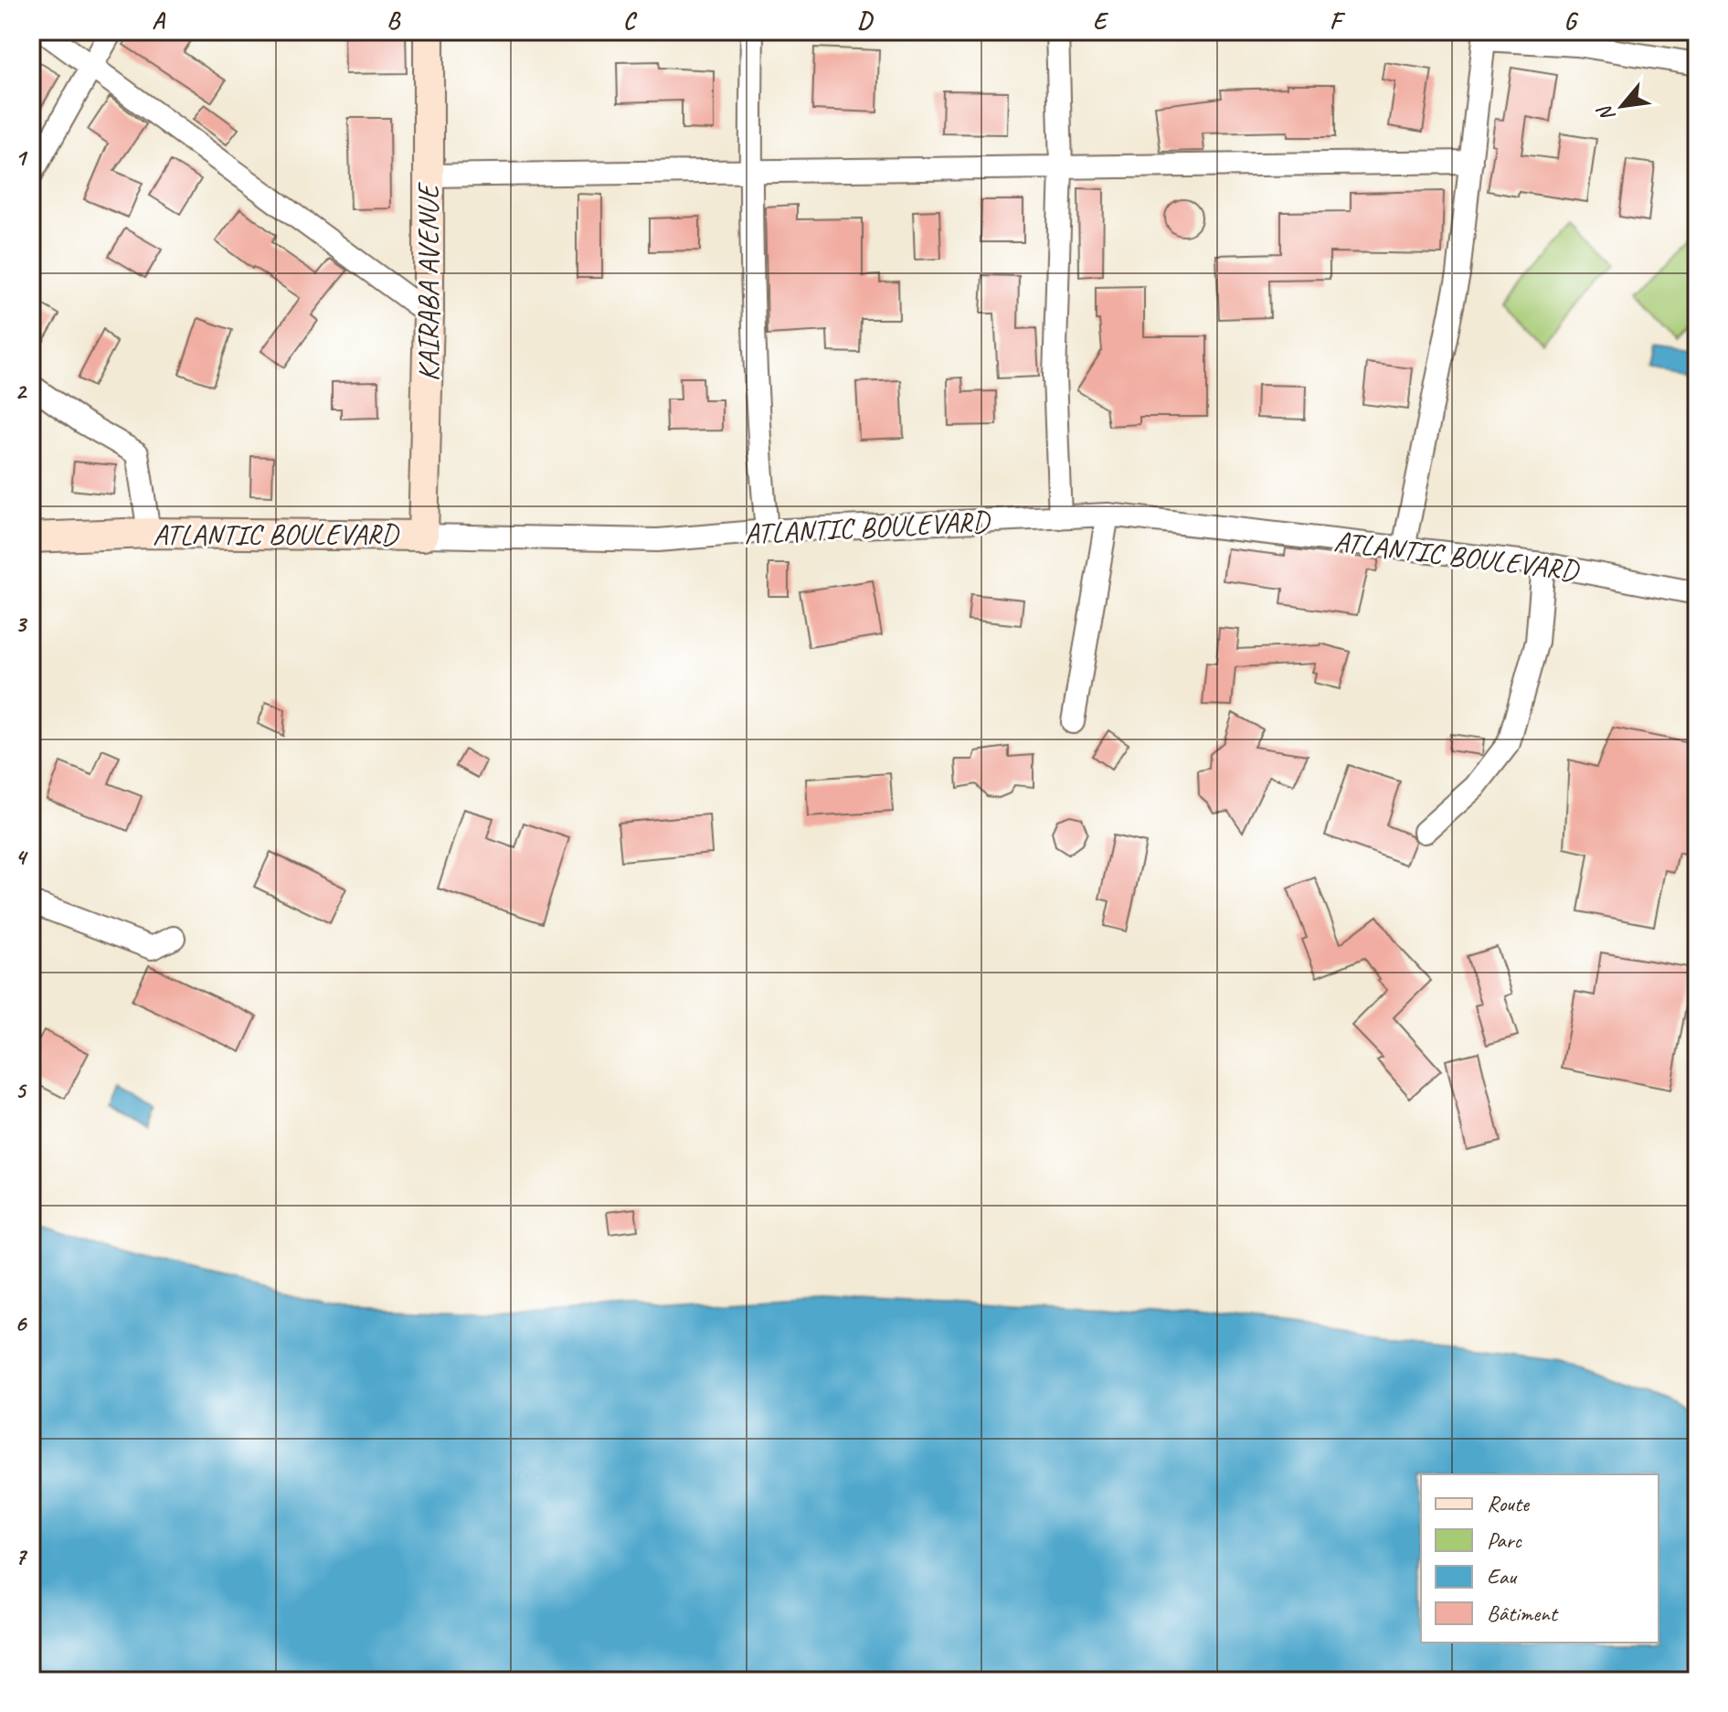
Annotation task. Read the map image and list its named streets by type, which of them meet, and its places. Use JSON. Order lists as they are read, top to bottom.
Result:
{
  "streets": {
    "street": ["KAIRABA AVENUE", "ATLANTIC BOULEVARD"]
  },
  "crossings": [
    ["KAIRABA AVENUE", "ATLANTIC BOULEVARD"]
  ],
  "legend": [
    "Route",
    "Parc",
    "Eau",
    "Bâtiment"
  ],
  "north": "bottom left",
  "grid": {
    "columns": [
      "A",
      "B",
      "C",
      "D",
      "E",
      "F",
      "G"
    ],
    "rows": [
      "1",
      "2",
      "3",
      "4",
      "5",
      "6",
      "7"
    ]
  }
}
